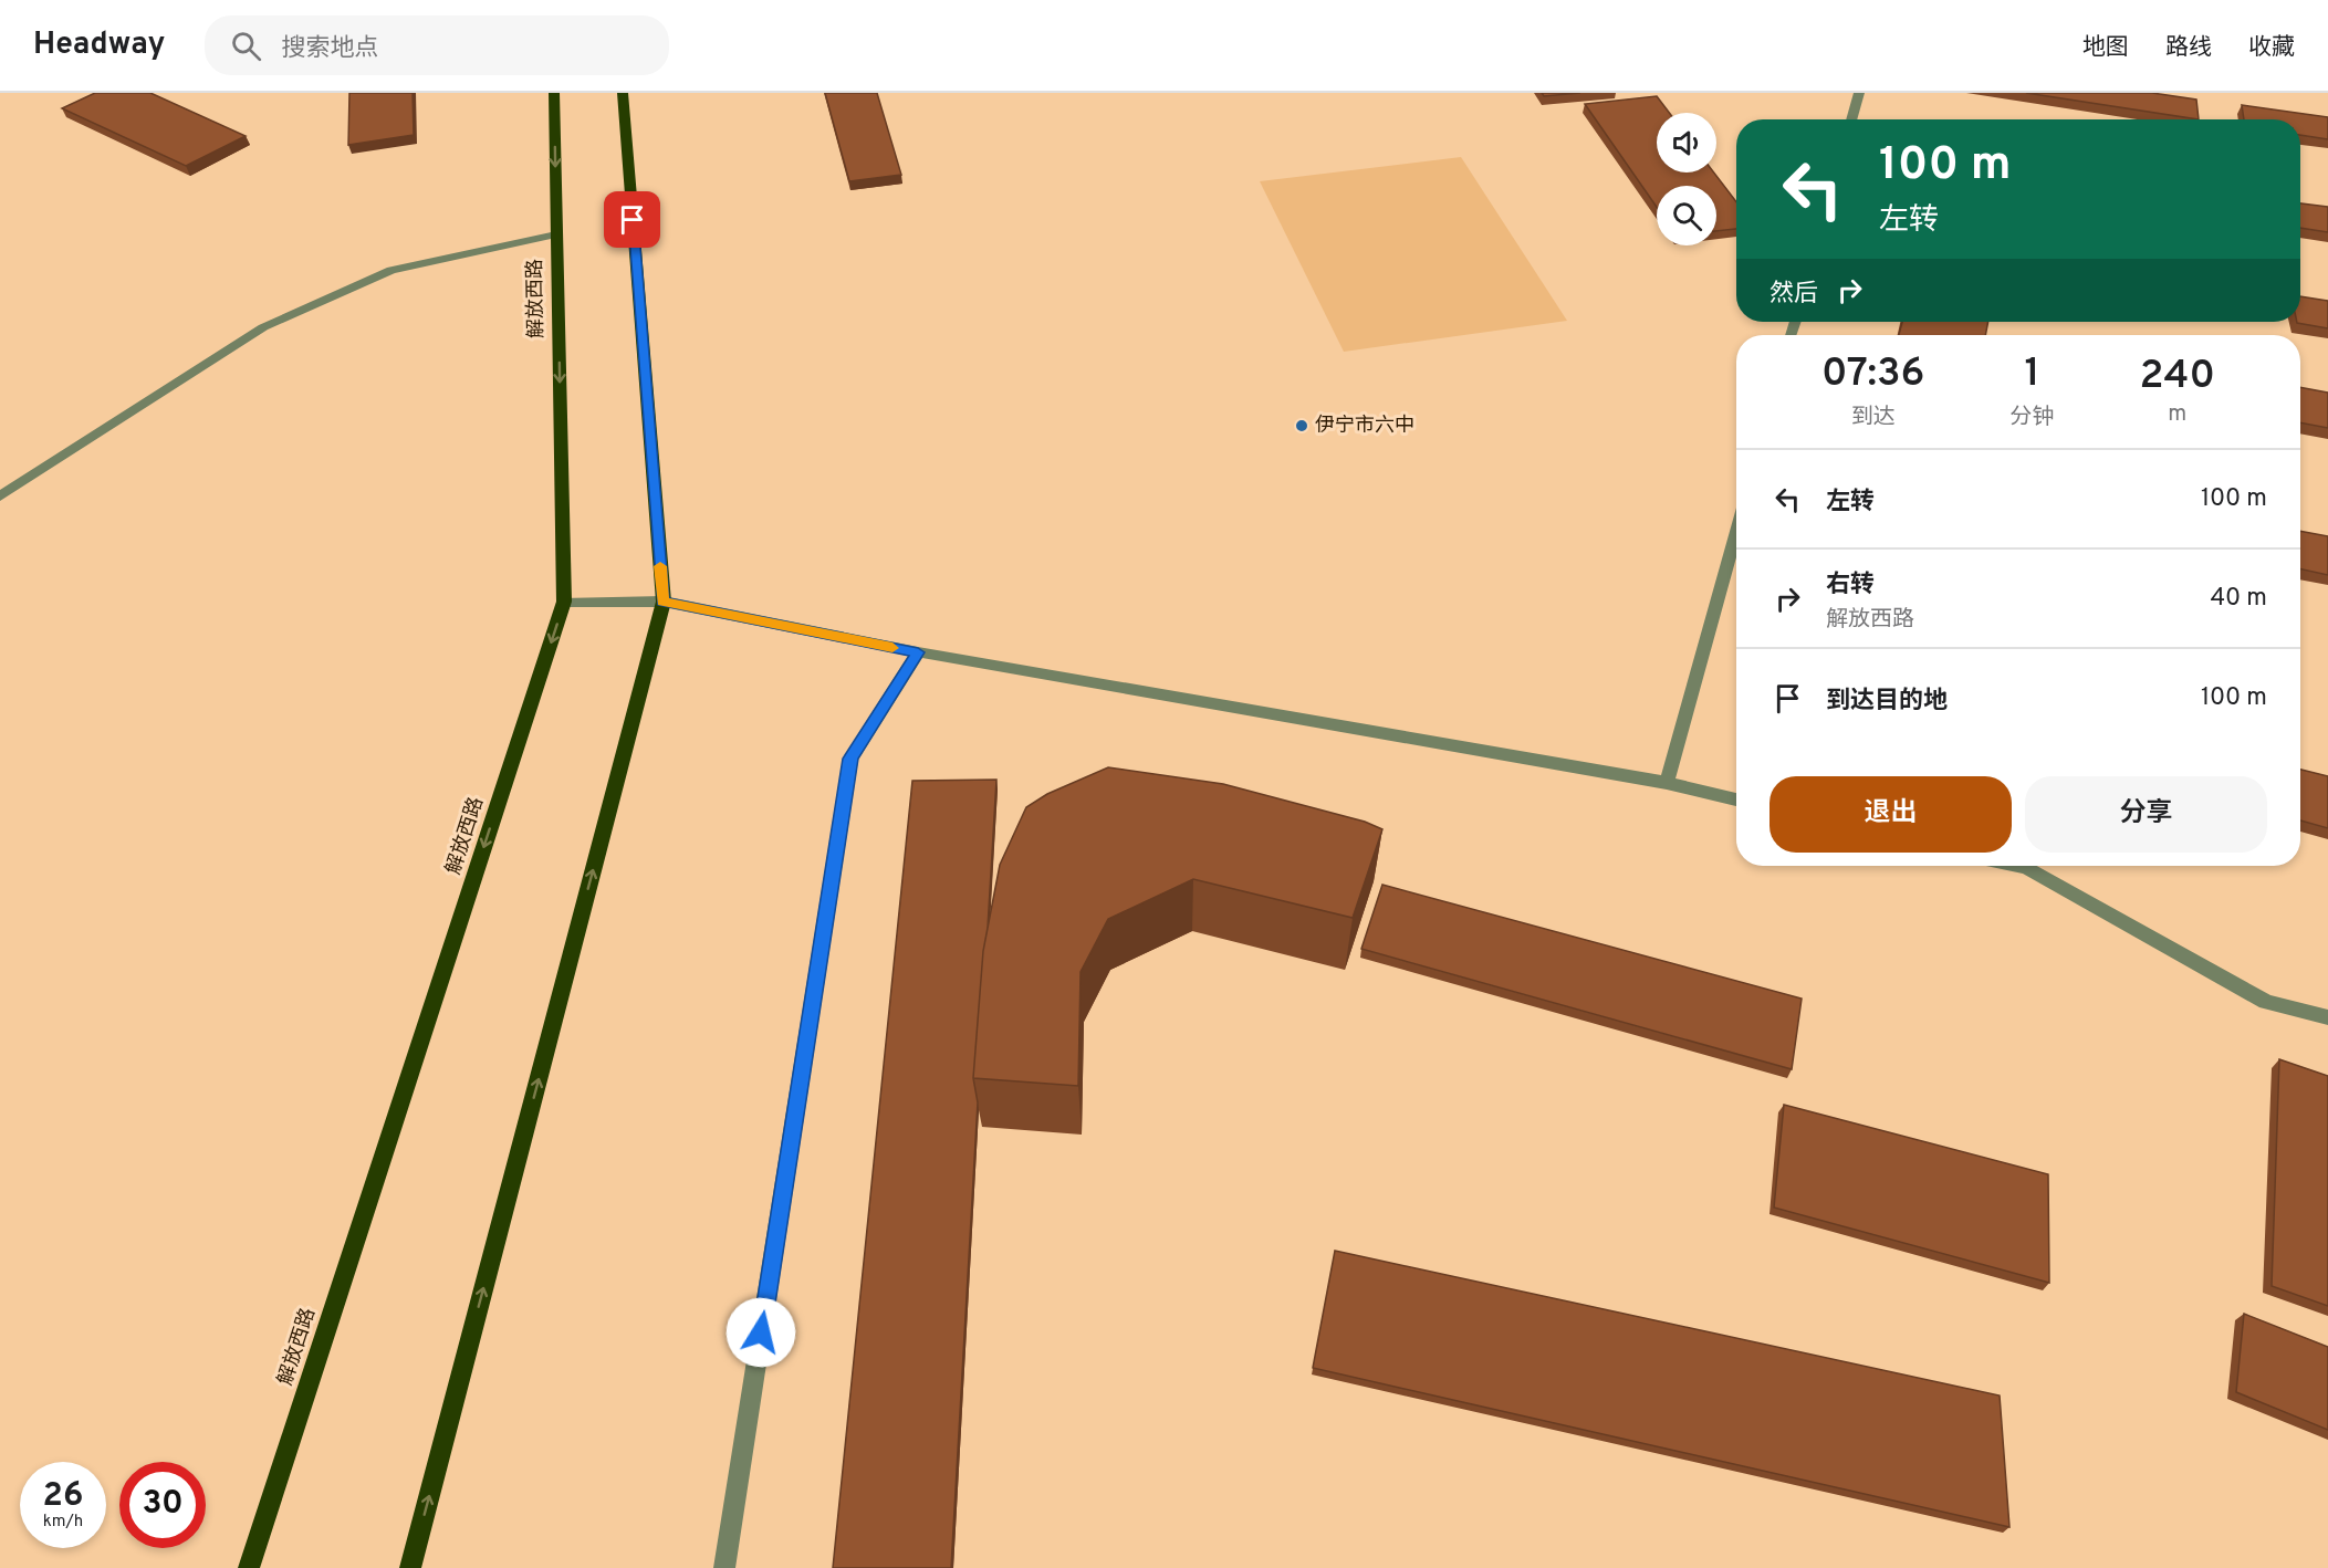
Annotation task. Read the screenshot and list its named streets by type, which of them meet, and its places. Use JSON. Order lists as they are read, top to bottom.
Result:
{
  "streets": {
    "main road": ["解放西路"]
  },
  "places": ["伊宁市六中"],
  "page": {
    "header": "Headway",
    "search": "搜索地点",
    "nav": ["地图", "路线", "收藏"],
    "turn": ["100 m", "左转"],
    "then": "然后",
    "eta": [
      "07:36",
      "到达",
      "1",
      "分钟",
      "240",
      "m"
    ],
    "list": [
      {
        "name": "左转",
        "value": "100 m"
      },
      {
        "name": "右转",
        "note": "解放西路",
        "value": "40 m"
      },
      {
        "name": "到达目的地",
        "value": "100 m"
      }
    ],
    "buttons": ["退出", "分享"],
    "speed": "26 km/h",
    "limit": "30"
  }
}
